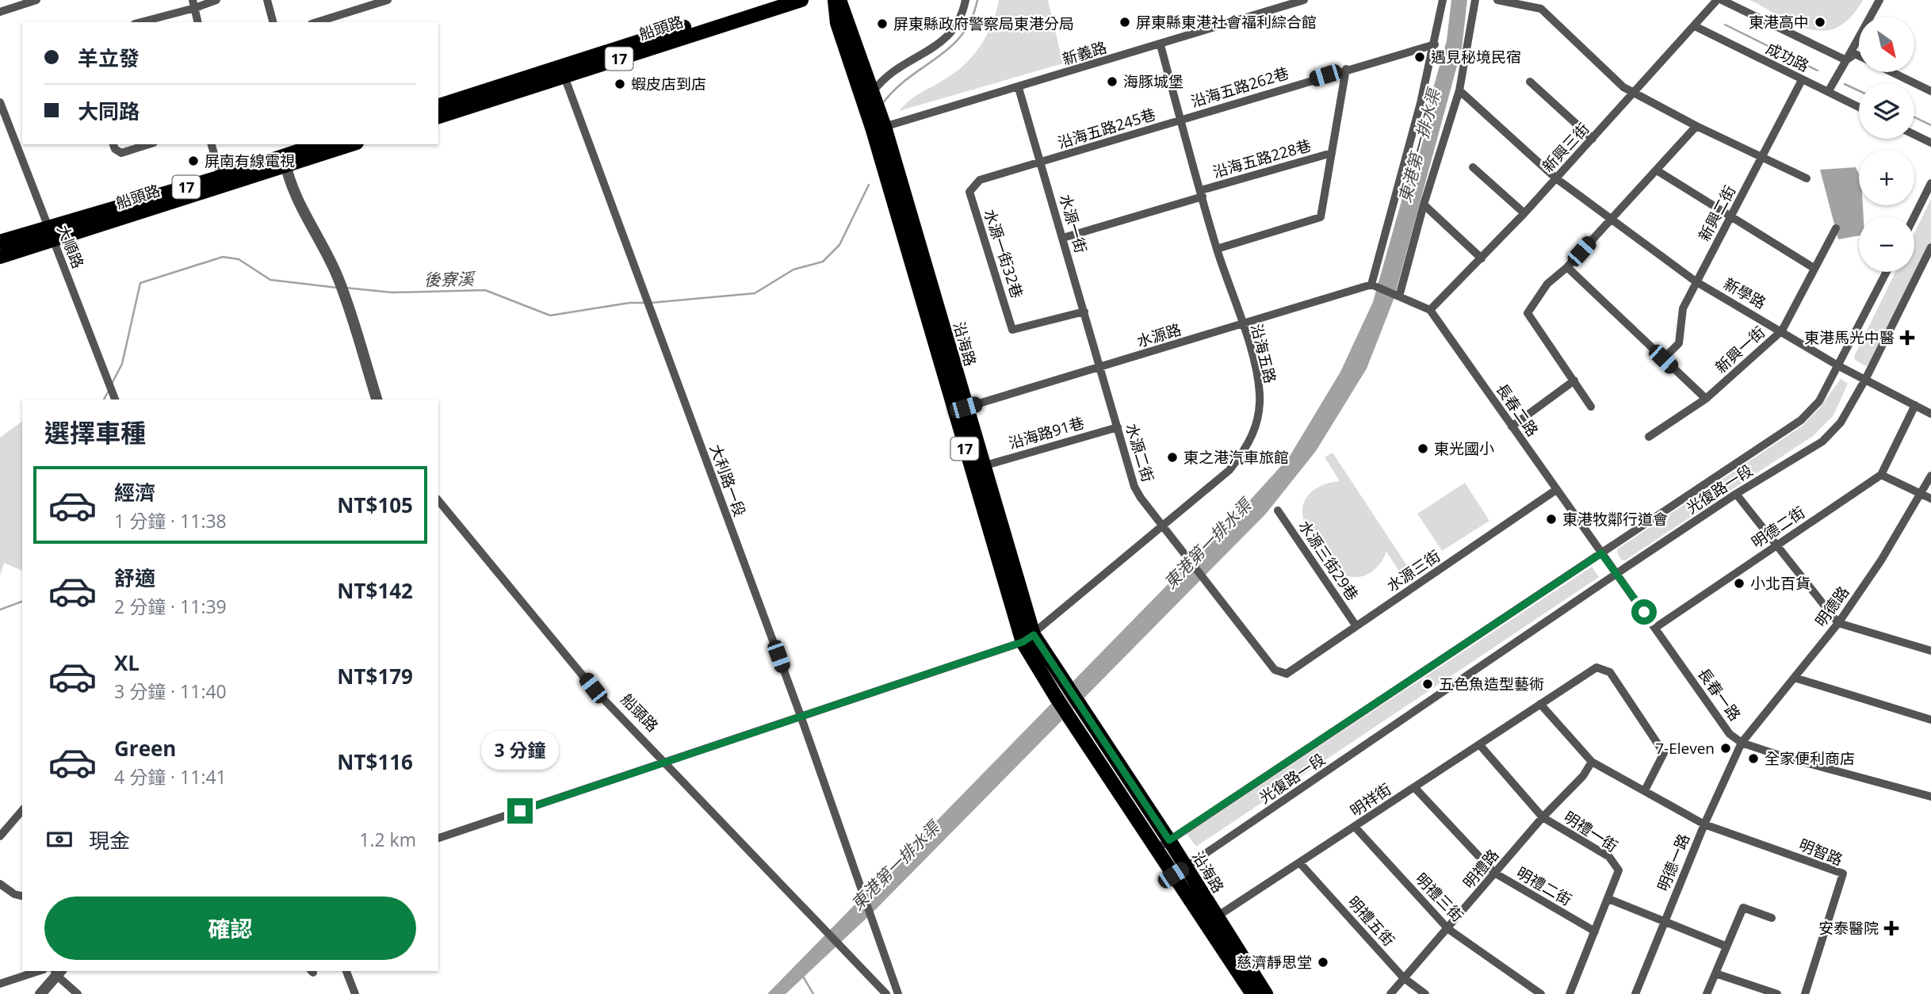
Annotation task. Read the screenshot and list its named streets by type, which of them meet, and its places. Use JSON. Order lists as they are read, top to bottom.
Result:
{
  "streets": {
    "main road": ["船頭路", "17", "沿海路"],
    "street": [
      "新義路",
      "成功路",
      "沿海五路262巷",
      "沿海五路245巷",
      "新興三街",
      "沿海五路228巷",
      "新興二街",
      "水源一街",
      "大順路",
      "水源一街32巷",
      "新學路",
      "水源路",
      "新興一街",
      "沿海五路",
      "長春二路",
      "沿海路91巷",
      "水源二街",
      "大利路一段",
      "光復路一段",
      "明德二街",
      "水源三街29巷",
      "水源三街",
      "明德路",
      "長春一路",
      "明祥街",
      "明禮一街",
      "明智路",
      "明德一路",
      "明禮路",
      "明禮二街",
      "明禮三街",
      "明禮五街"
    ]
  },
  "crossings": [
    ["船頭路", "大順路"],
    ["船頭路", "大利路一段"],
    ["新義路", "水源一街"],
    ["新義路", "沿海路"],
    ["新義路", "沿海五路"],
    ["成功路", "新興三街"],
    ["成功路", "新興二街"],
    ["沿海五路262巷", "沿海五路245巷"],
    ["沿海五路262巷", "沿海五路"],
    ["沿海五路245巷", "水源一街"],
    ["沿海五路245巷", "水源一街32巷"],
    ["沿海五路245巷", "沿海五路"],
    ["新興三街", "新學路"],
    ["新興三街", "長春二路"],
    ["沿海五路228巷", "水源一街"],
    ["沿海五路228巷", "沿海五路"],
    ["新興二街", "新學路"],
    ["水源一街", "水源一街32巷"],
    ["水源一街", "水源路"],
    ["水源一街", "水源二街"],
    ["新學路", "新興一街"],
    ["新學路", "光復路一段"],
    ["水源路", "沿海路"],
    ["水源路", "沿海五路"],
    ["水源路", "水源二街"],
    ["沿海路", "沿海五路"],
    ["沿海路", "沿海路91巷"],
    ["沿海路", "光復路一段"],
    ["沿海路", "明祥街"],
    ["沿海五路", "水源二街"],
    ["長春二路", "光復路一段"],
    ["長春二路", "水源三街"],
    ["長春二路", "長春一路"],
    ["沿海路91巷", "水源二街"],
    ["水源二街", "水源三街"],
    ["光復路一段", "長春一路"],
    ["明德二街", "長春一路"],
    ["水源三街29巷", "水源三街"],
    ["明德路", "長春一路"],
    ["明德路", "明德一路"],
    ["長春一路", "明德一路"],
    ["明祥街", "明禮一街"],
    ["明祥街", "明禮二街"],
    ["明祥街", "明禮三街"],
    ["明祥街", "明禮五街"],
    ["明禮一街", "明禮路"],
    ["明禮一街", "明禮二街"],
    ["明智路", "明德一路"],
    ["明禮路", "明禮二街"],
    ["明禮路", "明禮三街"],
    ["明禮路", "明禮五街"]
  ],
  "water": ["東港第一排水渠", "後寮溪"],
  "places": {
    "other": [
      "屏東縣東港社會福利綜合館",
      "東港高中",
      "屏東縣政府警察局東港分局",
      "遇見秘境民宿",
      "海豚城堡",
      "蝦皮店到店",
      "屏南有線電視",
      "東光國小",
      "東之港汽車旅館",
      "東港牧鄰行道會",
      "小北百貨",
      "五色魚造型藝術",
      "7-Eleven",
      "全家便利商店",
      "慈濟靜思堂"
    ],
    "health": ["東港馬光中醫", "安泰醫院"]
  },
  "north": "bottom right",
  "page": {
    "map_buttons": ["+", "−"],
    "banner": ["羊立發", "大同路"],
    "heading": "選擇車種",
    "list": [
      {
        "name": "經濟",
        "note": "1 分鐘 · 11:38",
        "value": "NT$105"
      },
      {
        "name": "舒適",
        "note": "2 分鐘 · 11:39",
        "value": "NT$142"
      },
      {
        "name": "XL",
        "note": "3 分鐘 · 11:40",
        "value": "NT$179"
      },
      {
        "name": "Green",
        "note": "4 分鐘 · 11:41",
        "value": "NT$116"
      }
    ],
    "bubble": "3 分鐘",
    "pay": ["現金", "1.2 km"],
    "buttons": "確認"
  }
}
